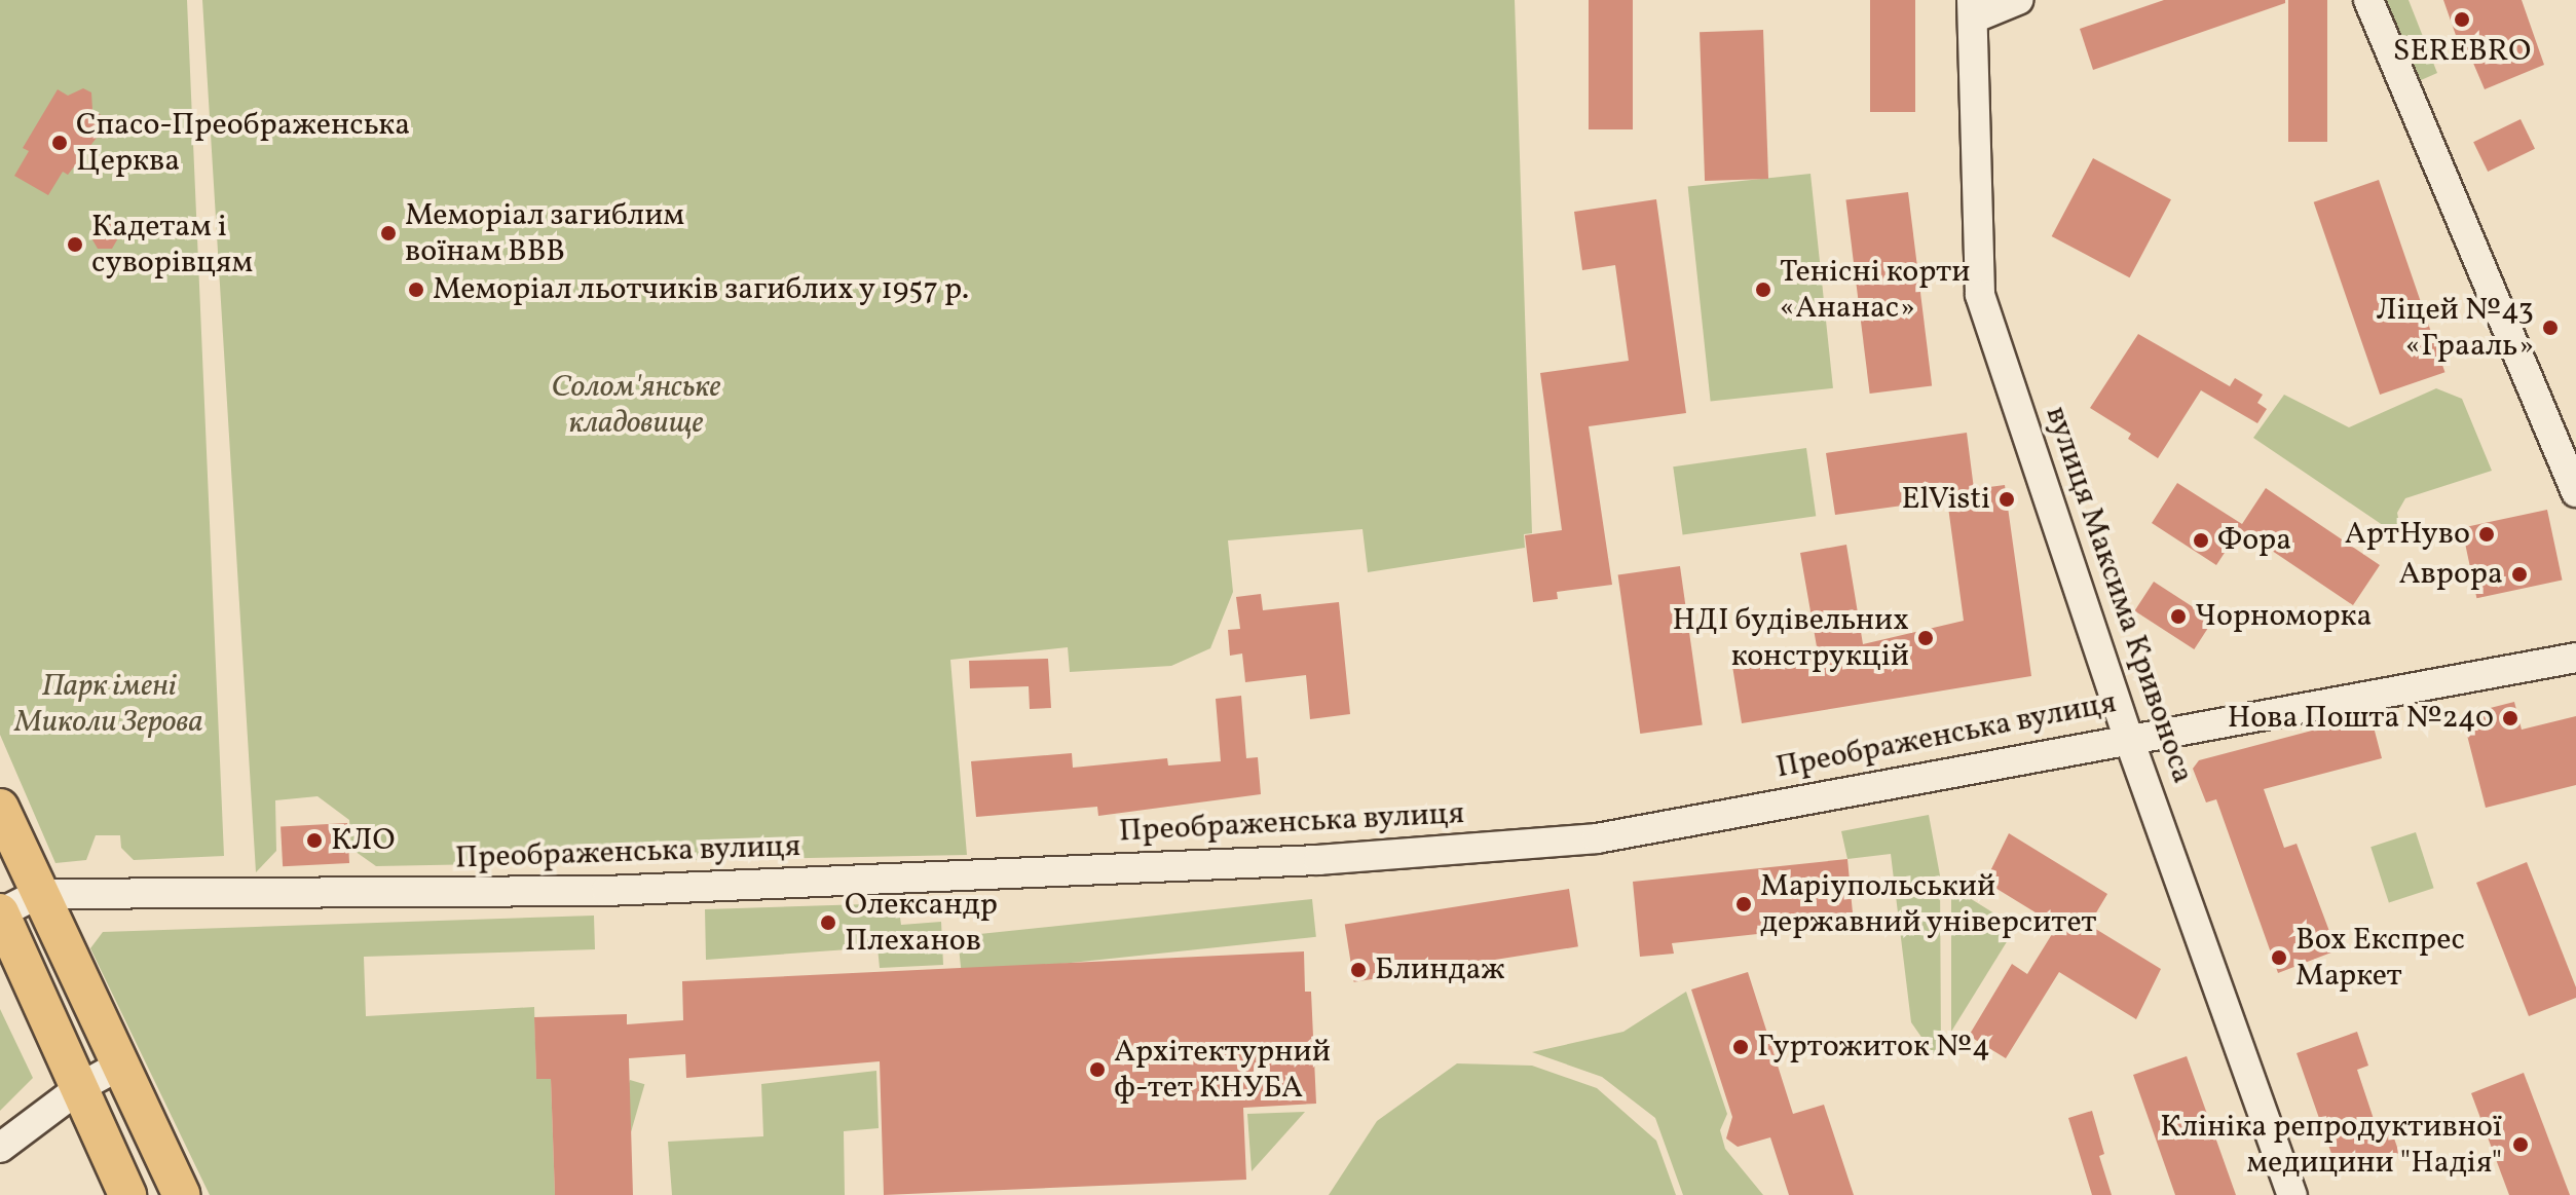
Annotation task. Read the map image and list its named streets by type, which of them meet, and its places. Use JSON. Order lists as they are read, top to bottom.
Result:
{
  "streets": {
    "street": ["вулиця Максима Кривоноса", "Преображенська вулиця"]
  },
  "crossings": [
    ["вулиця Максима Кривоноса", "Преображенська вулиця"]
  ],
  "parks": ["Солом'янське кладовище", "Парк імені Миколи Зерова"],
  "places": [
    "SEREBRО",
    "Спасо-Преображенська Церква",
    "Меморіал загиблим воїнам ВВВ",
    "Кадетам і суворівцям",
    "Меморіал льотчиків загиблих у 1957 р.",
    "Тенісні корти «Ананас»",
    "Ліцей №43 «Грааль»",
    "ElVisti",
    "АртНуво",
    "Фора",
    "Аврора",
    "Чорноморка",
    "НДІ будівельних конструкцій",
    "Нова Пошта №240",
    "КЛО",
    "Маріупольський державний університет",
    "Олександр Плеханов",
    "Box Експрес Маркет",
    "Блиндаж",
    "Гуртожиток №4",
    "Архітектурний ф-тет КНУБА",
    "Клініка репродуктивної медицини \"Надія\""
  ]
}
